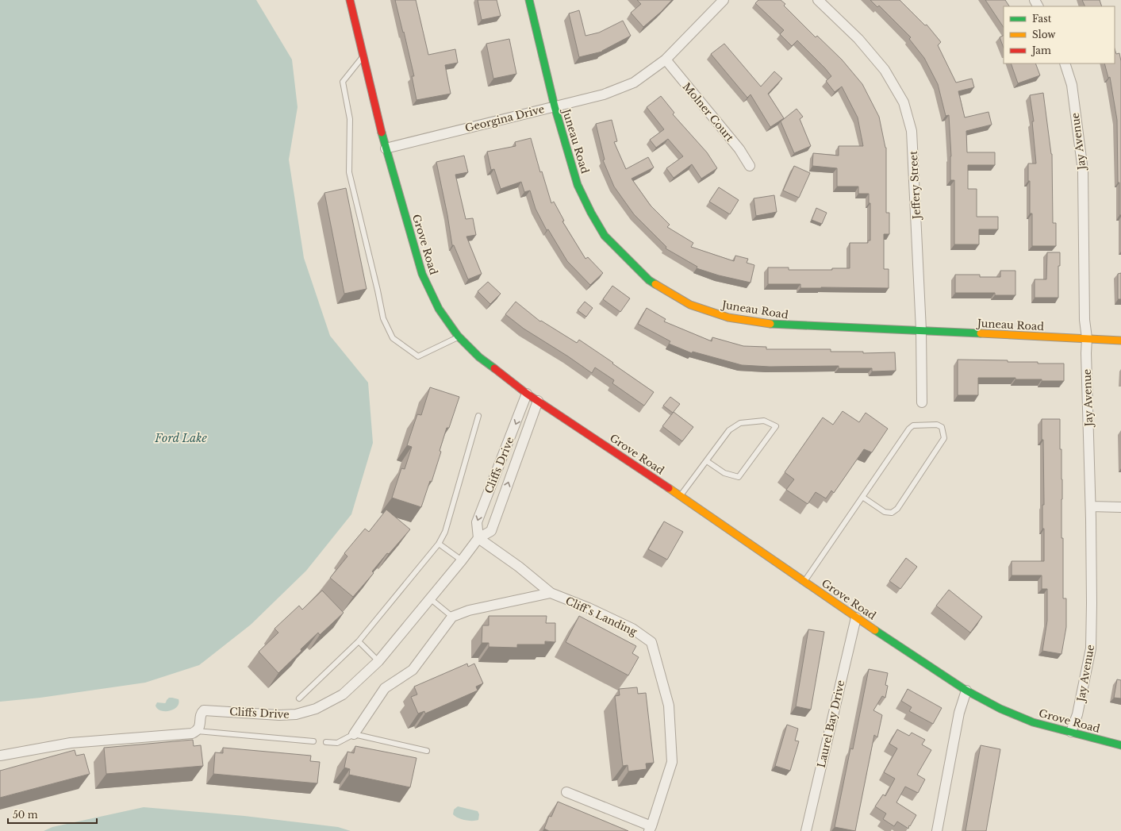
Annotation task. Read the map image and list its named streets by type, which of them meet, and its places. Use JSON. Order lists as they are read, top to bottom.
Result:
{
  "streets": {
    "main road": ["Juneau Road", "Grove Road"],
    "street": [
      "Molner Court",
      "Georgina Drive",
      "Jay Avenue",
      "Jeffery Street",
      "Cliffs Drive",
      "Cliff's Landing",
      "Laurel Bay Drive"
    ]
  },
  "crossings": [
    ["Molner Court", "Georgina Drive"],
    ["Georgina Drive", "Juneau Road"],
    ["Georgina Drive", "Grove Road"],
    ["Juneau Road", "Jay Avenue"],
    ["Juneau Road", "Jeffery Street"],
    ["Jay Avenue", "Grove Road"],
    ["Grove Road", "Cliffs Drive"],
    ["Grove Road", "Laurel Bay Drive"],
    ["Cliffs Drive", "Cliff's Landing"]
  ],
  "water": ["Ford Lake"],
  "legend": ["Fast", "Slow", "Jam"],
  "scale_bar": "50 m"
}
